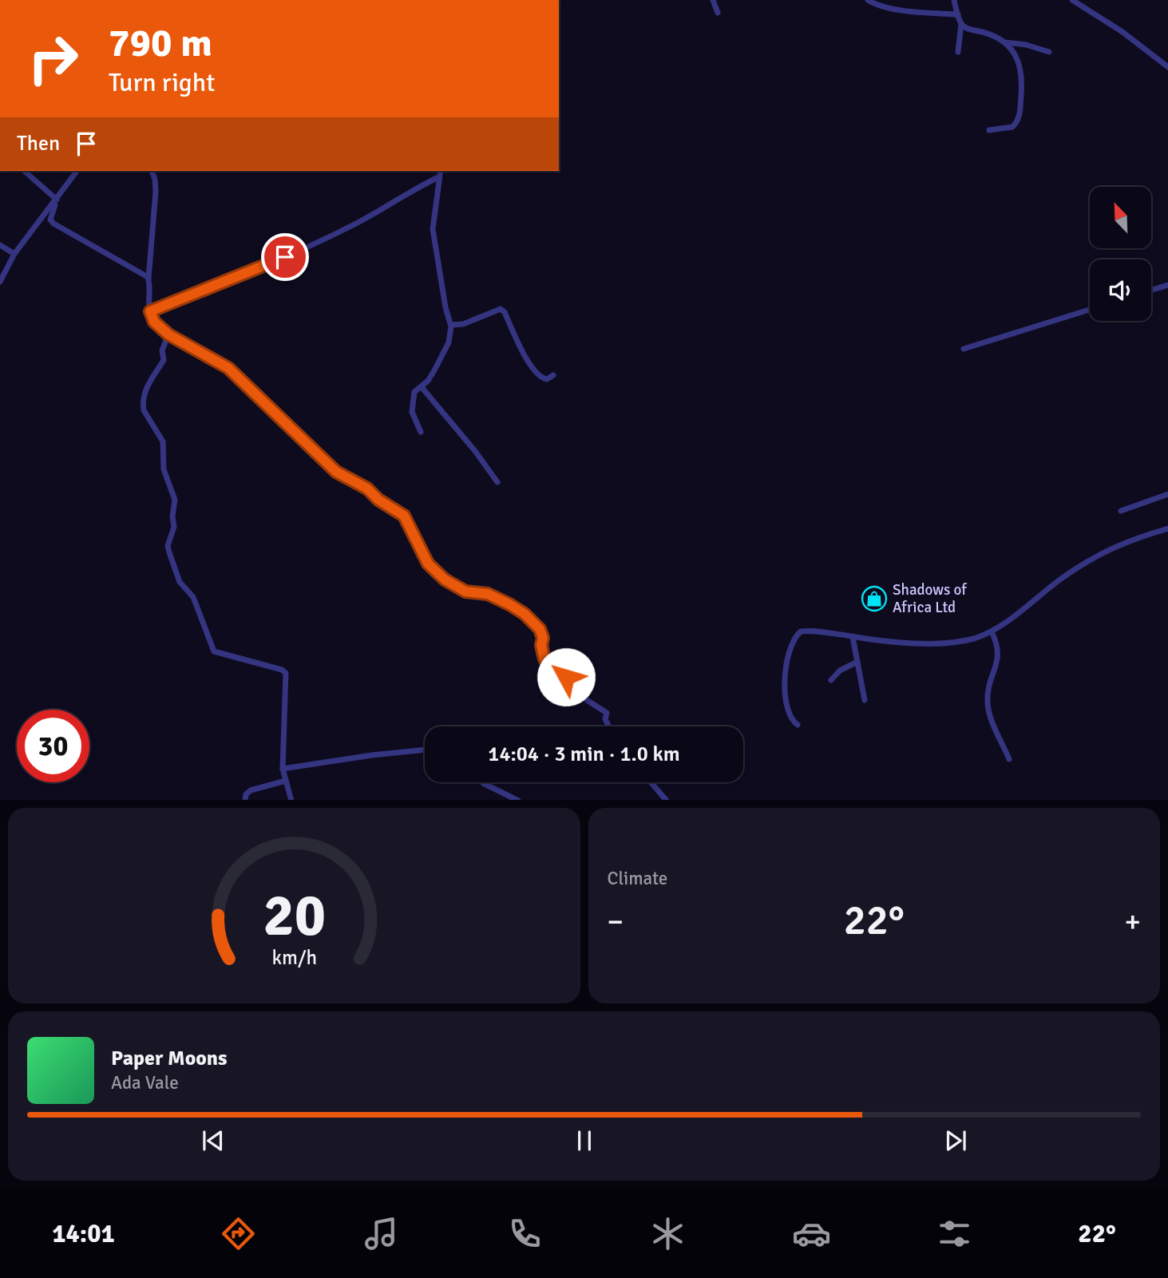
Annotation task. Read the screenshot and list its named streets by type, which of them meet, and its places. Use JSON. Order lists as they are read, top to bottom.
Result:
{
  "places": {
    "shop": ["Shadows of Africa Ltd"]
  },
  "north": "top left",
  "page": {
    "turn": ["790 m", "Turn right"],
    "then": "Then",
    "limit": "30",
    "trip": "14:04 · 3 min · 1.0 km",
    "tile": "Climate",
    "heat": ["−", "22°", "+"],
    "song": ["Paper Moons", "Ada Vale"],
    "tabs": ["14:01", "22°"],
    "gauge": ["20", "km/h"]
  }
}
